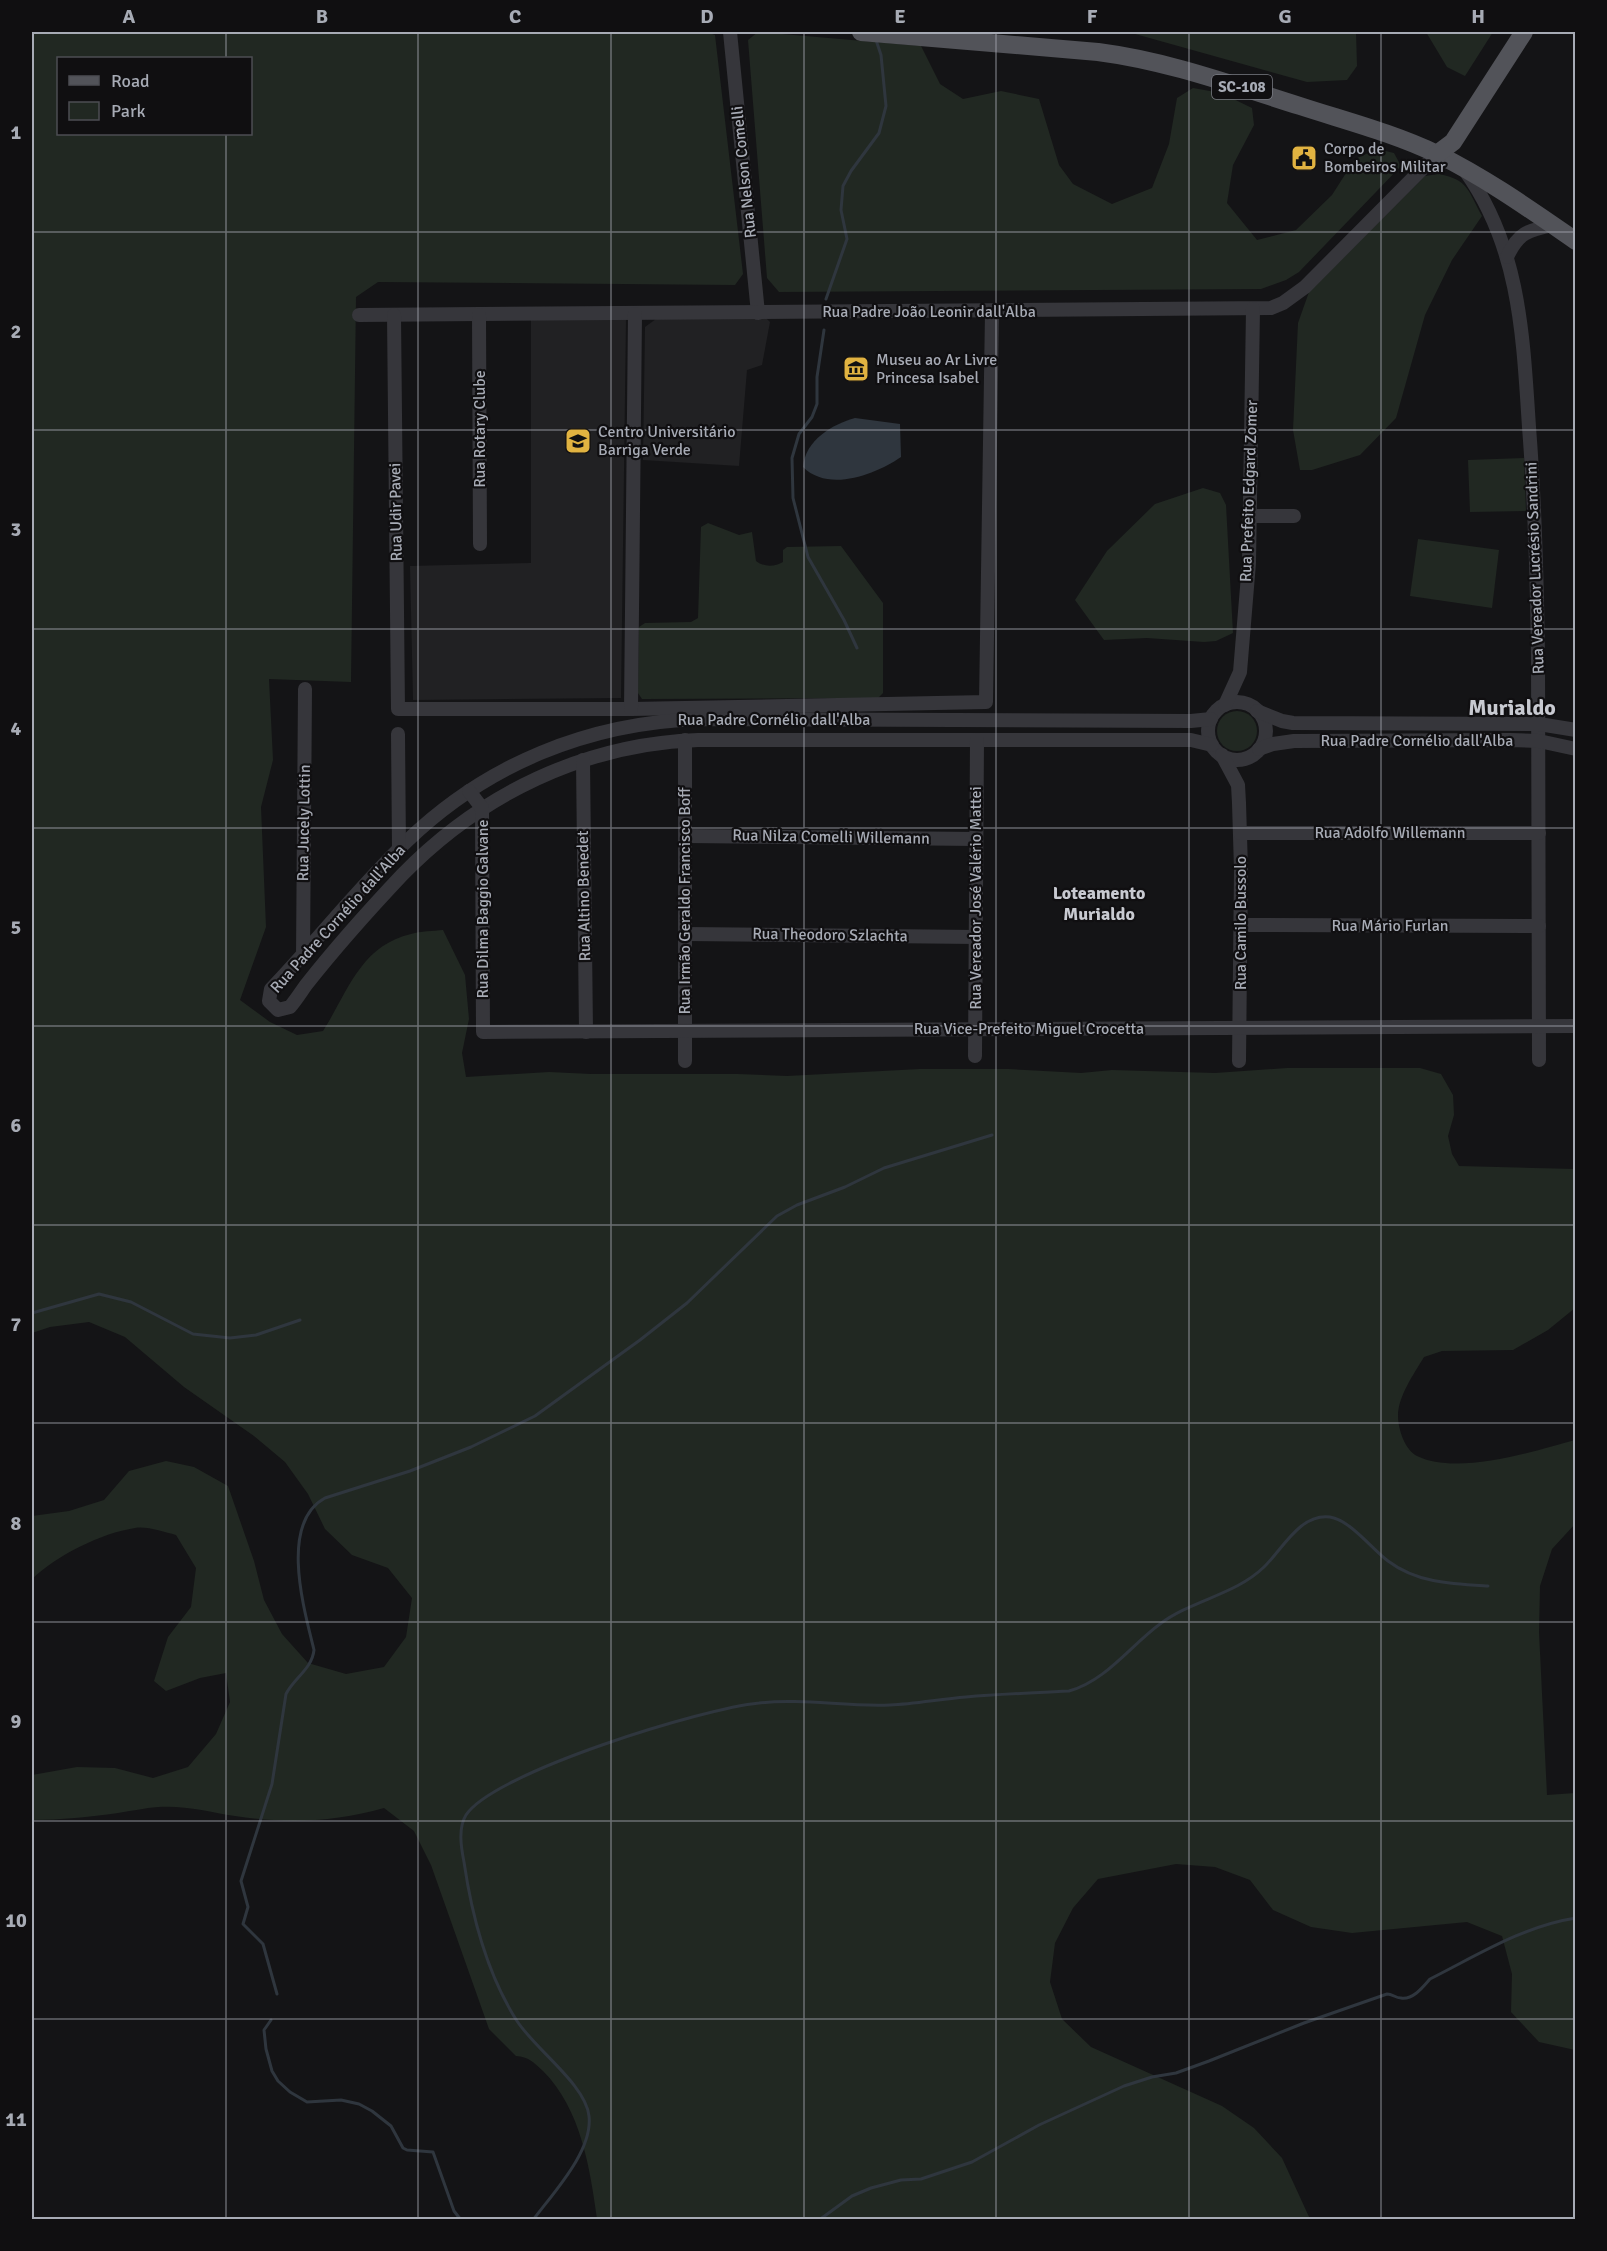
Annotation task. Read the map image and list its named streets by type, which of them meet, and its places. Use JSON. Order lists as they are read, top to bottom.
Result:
{
  "streets": {
    "main road": ["SC-108"],
    "street": [
      "Rua Nelson Comelli",
      "Rua Padre João Leonir dall'Alba",
      "Rua Rotary Clube",
      "Rua Prefeito Edgard Zomer",
      "Rua Udir Pavei",
      "Rua Vereador Lucrésio Sandrini",
      "Rua Padre Cornélio dall'Alba",
      "Rua Jucely Lottin",
      "Rua Adolfo Willemann",
      "Rua Nilza Comelli Willemann",
      "Rua Altino Benedet",
      "Rua Vereador José Valério Mattei",
      "Rua Irmão Geraldo Francisco Boff",
      "Rua Dilma Baggio Galvane",
      "Rua Camilo Bussolo",
      "Rua Mário Furlan",
      "Rua Theodoro Szlachta",
      "Rua Vice-Prefeito Miguel Crocetta"
    ]
  },
  "crossings": [
    ["SC-108", "Rua Padre João Leonir dall'Alba"],
    ["SC-108", "Rua Vereador Lucrésio Sandrini"],
    ["Rua Nelson Comelli", "Rua Padre João Leonir dall'Alba"],
    ["Rua Padre João Leonir dall'Alba", "Rua Rotary Clube"],
    ["Rua Padre João Leonir dall'Alba", "Rua Prefeito Edgard Zomer"],
    ["Rua Padre João Leonir dall'Alba", "Rua Udir Pavei"],
    ["Rua Prefeito Edgard Zomer", "Rua Padre Cornélio dall'Alba"],
    ["Rua Prefeito Edgard Zomer", "Rua Camilo Bussolo"],
    ["Rua Vereador Lucrésio Sandrini", "Rua Padre Cornélio dall'Alba"],
    ["Rua Vereador Lucrésio Sandrini", "Rua Adolfo Willemann"],
    ["Rua Vereador Lucrésio Sandrini", "Rua Mário Furlan"],
    ["Rua Vereador Lucrésio Sandrini", "Rua Vice-Prefeito Miguel Crocetta"],
    ["Rua Padre Cornélio dall'Alba", "Rua Jucely Lottin"],
    ["Rua Padre Cornélio dall'Alba", "Rua Altino Benedet"],
    ["Rua Padre Cornélio dall'Alba", "Rua Vereador José Valério Mattei"],
    ["Rua Padre Cornélio dall'Alba", "Rua Irmão Geraldo Francisco Boff"],
    ["Rua Padre Cornélio dall'Alba", "Rua Dilma Baggio Galvane"],
    ["Rua Padre Cornélio dall'Alba", "Rua Camilo Bussolo"],
    ["Rua Adolfo Willemann", "Rua Camilo Bussolo"],
    ["Rua Nilza Comelli Willemann", "Rua Vereador José Valério Mattei"],
    ["Rua Nilza Comelli Willemann", "Rua Irmão Geraldo Francisco Boff"],
    ["Rua Altino Benedet", "Rua Vice-Prefeito Miguel Crocetta"],
    ["Rua Vereador José Valério Mattei", "Rua Theodoro Szlachta"],
    ["Rua Vereador José Valério Mattei", "Rua Vice-Prefeito Miguel Crocetta"],
    ["Rua Irmão Geraldo Francisco Boff", "Rua Theodoro Szlachta"],
    ["Rua Irmão Geraldo Francisco Boff", "Rua Vice-Prefeito Miguel Crocetta"],
    ["Rua Dilma Baggio Galvane", "Rua Vice-Prefeito Miguel Crocetta"],
    ["Rua Camilo Bussolo", "Rua Mário Furlan"],
    ["Rua Camilo Bussolo", "Rua Vice-Prefeito Miguel Crocetta"]
  ],
  "districts": ["Murialdo", "Loteamento Murialdo"],
  "places": {
    "public building": ["Corpo de Bombeiros Militar"],
    "museum": ["Museu ao Ar Livre Princesa Isabel"],
    "school or university": ["Centro Universitário Barriga Verde"]
  },
  "legend": ["Road", "Park"],
  "grid": {
    "columns": [
      "A",
      "B",
      "C",
      "D",
      "E",
      "F",
      "G",
      "H"
    ],
    "rows": [
      "1",
      "2",
      "3",
      "4",
      "5",
      "6",
      "7",
      "8",
      "9",
      "10",
      "11"
    ]
  }
}
